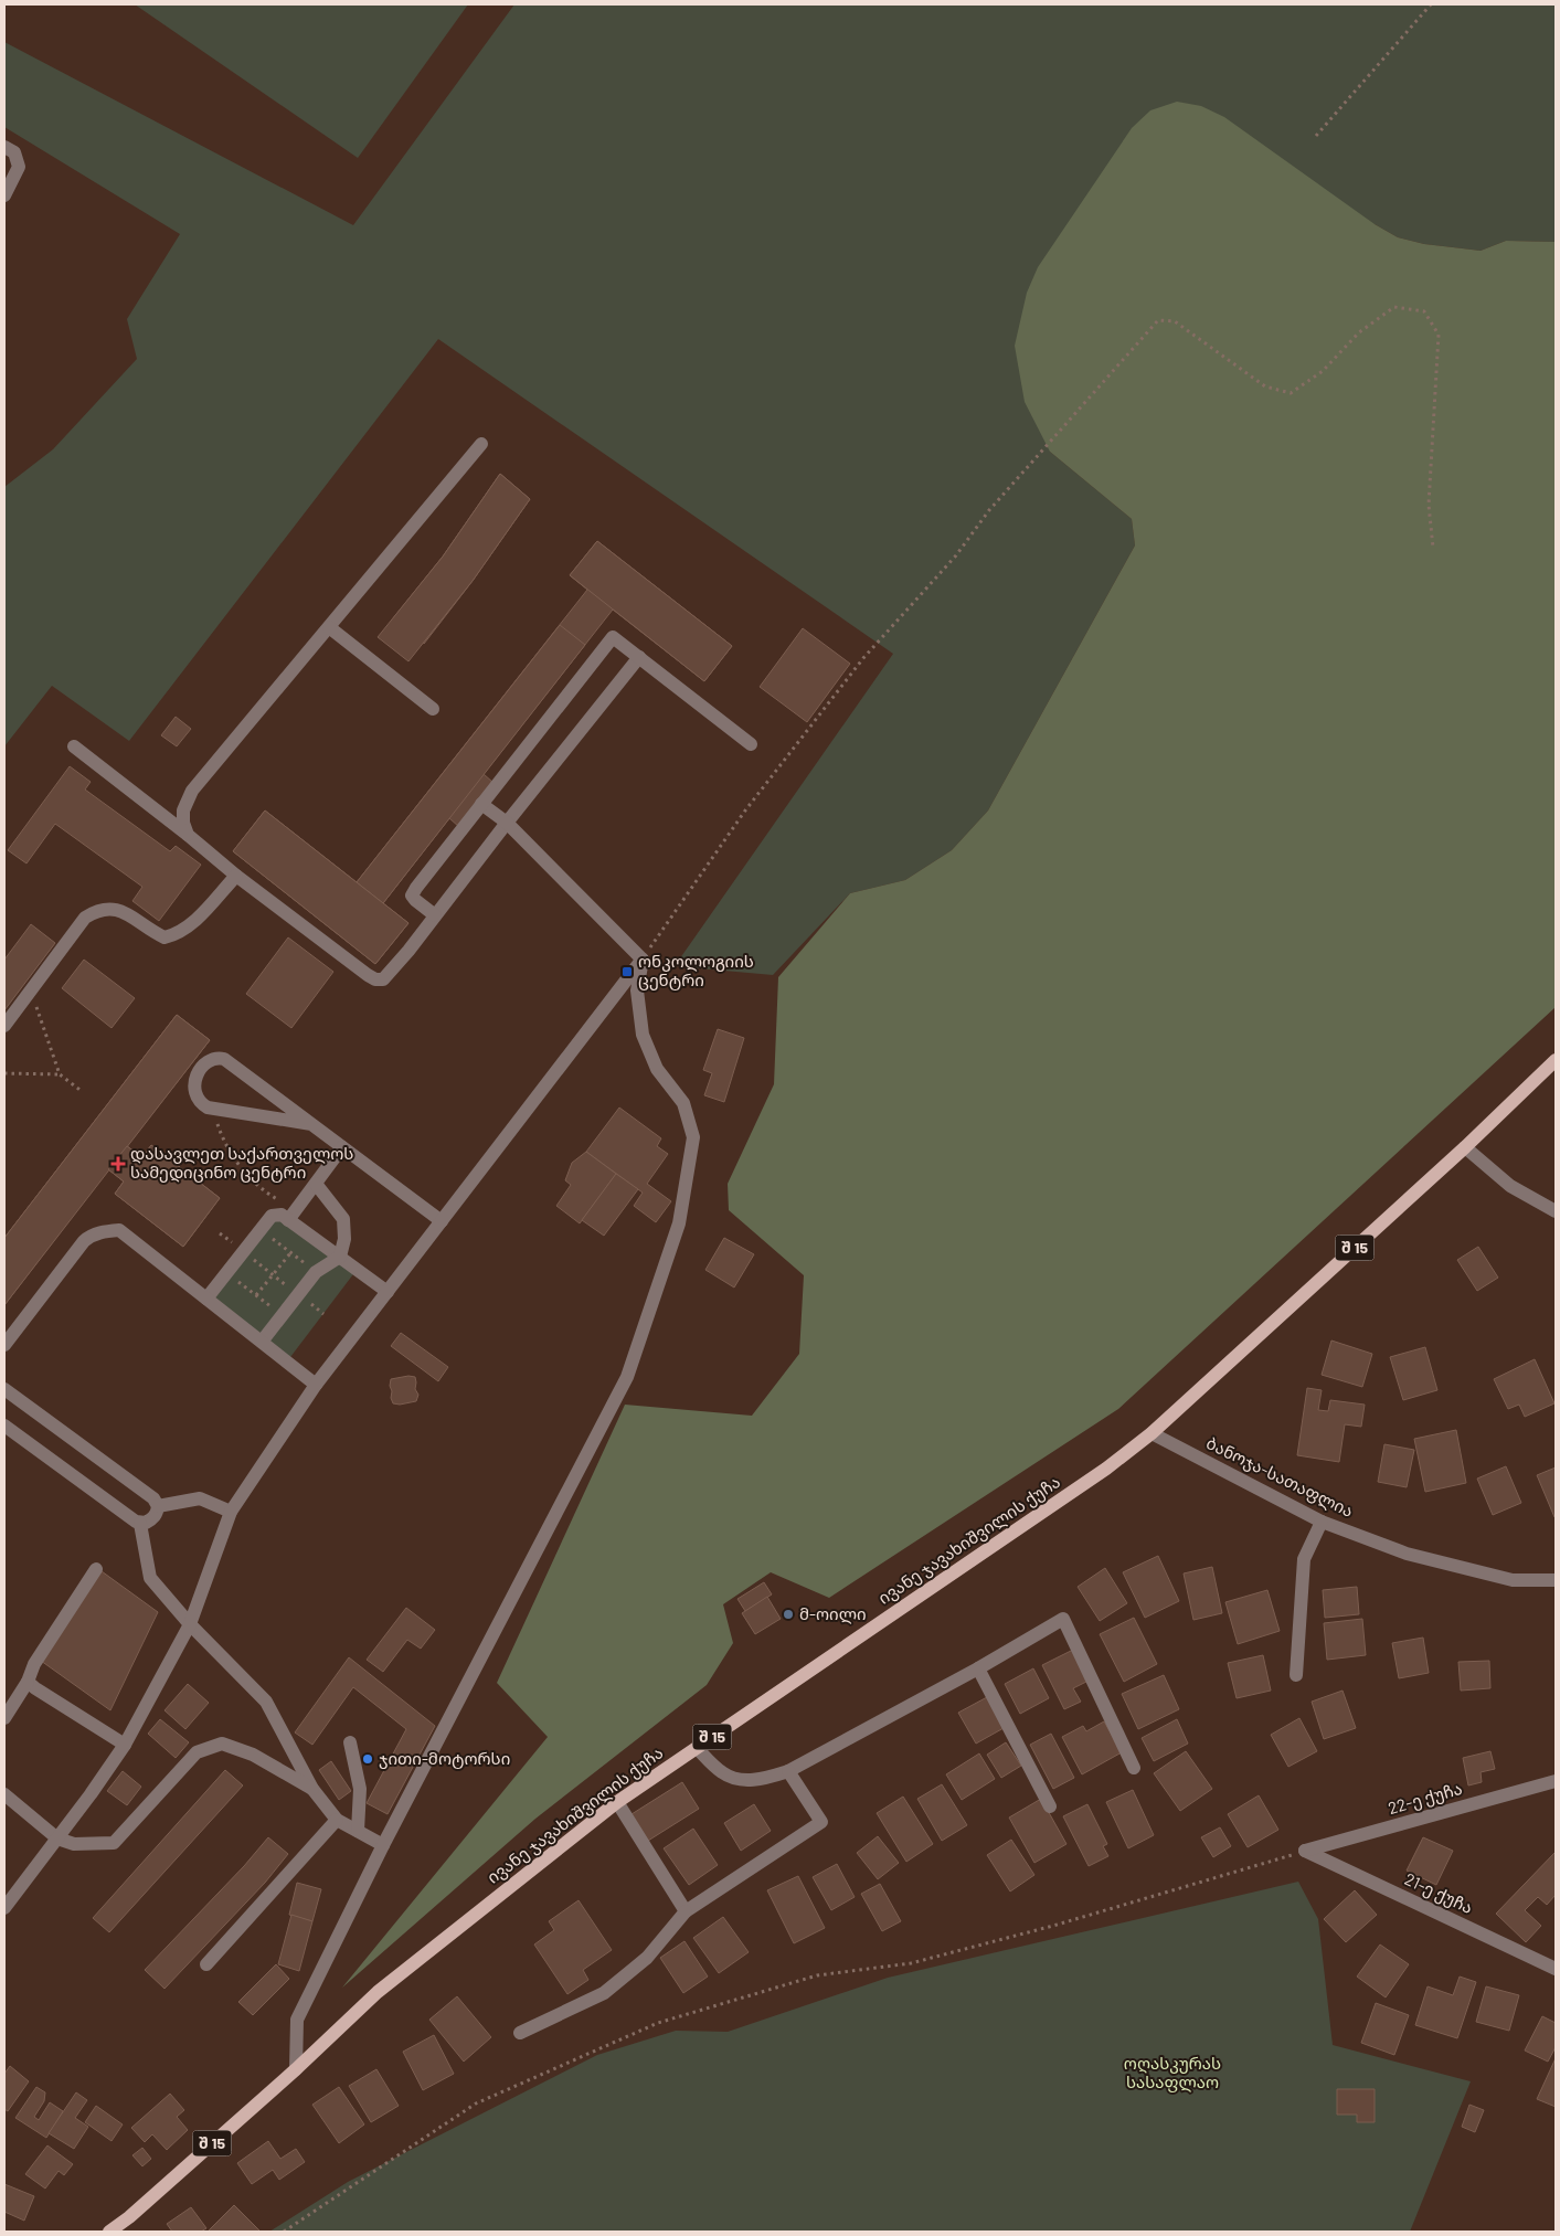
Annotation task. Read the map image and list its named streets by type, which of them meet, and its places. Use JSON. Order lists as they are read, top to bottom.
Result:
{
  "streets": {
    "main road": ["შ 15", "ივანე ჯავახიშვილის ქუჩა"],
    "street": ["ბანოჯა-სათაფლია", "22-ე ქუჩა", "21-ე ქუჩა"]
  },
  "crossings": [
    ["შ 15", "ბანოჯა-სათაფლია"],
    ["შ 15", "ივანე ჯავახიშვილის ქუჩა"],
    ["ბანოჯა-სათაფლია", "ივანე ჯავახიშვილის ქუჩა"],
    ["22-ე ქუჩა", "21-ე ქუჩა"]
  ],
  "parks": ["ოღასკურას სასაფლაო"],
  "places": {
    "transit": ["ონკოლოგიის ცენტრი"],
    "health": ["დასავლეთ საქართველოს სამედიცინო ცენტრი"],
    "other": ["მ-ოილი", "ჯითი-მოტორსი"]
  }
}
